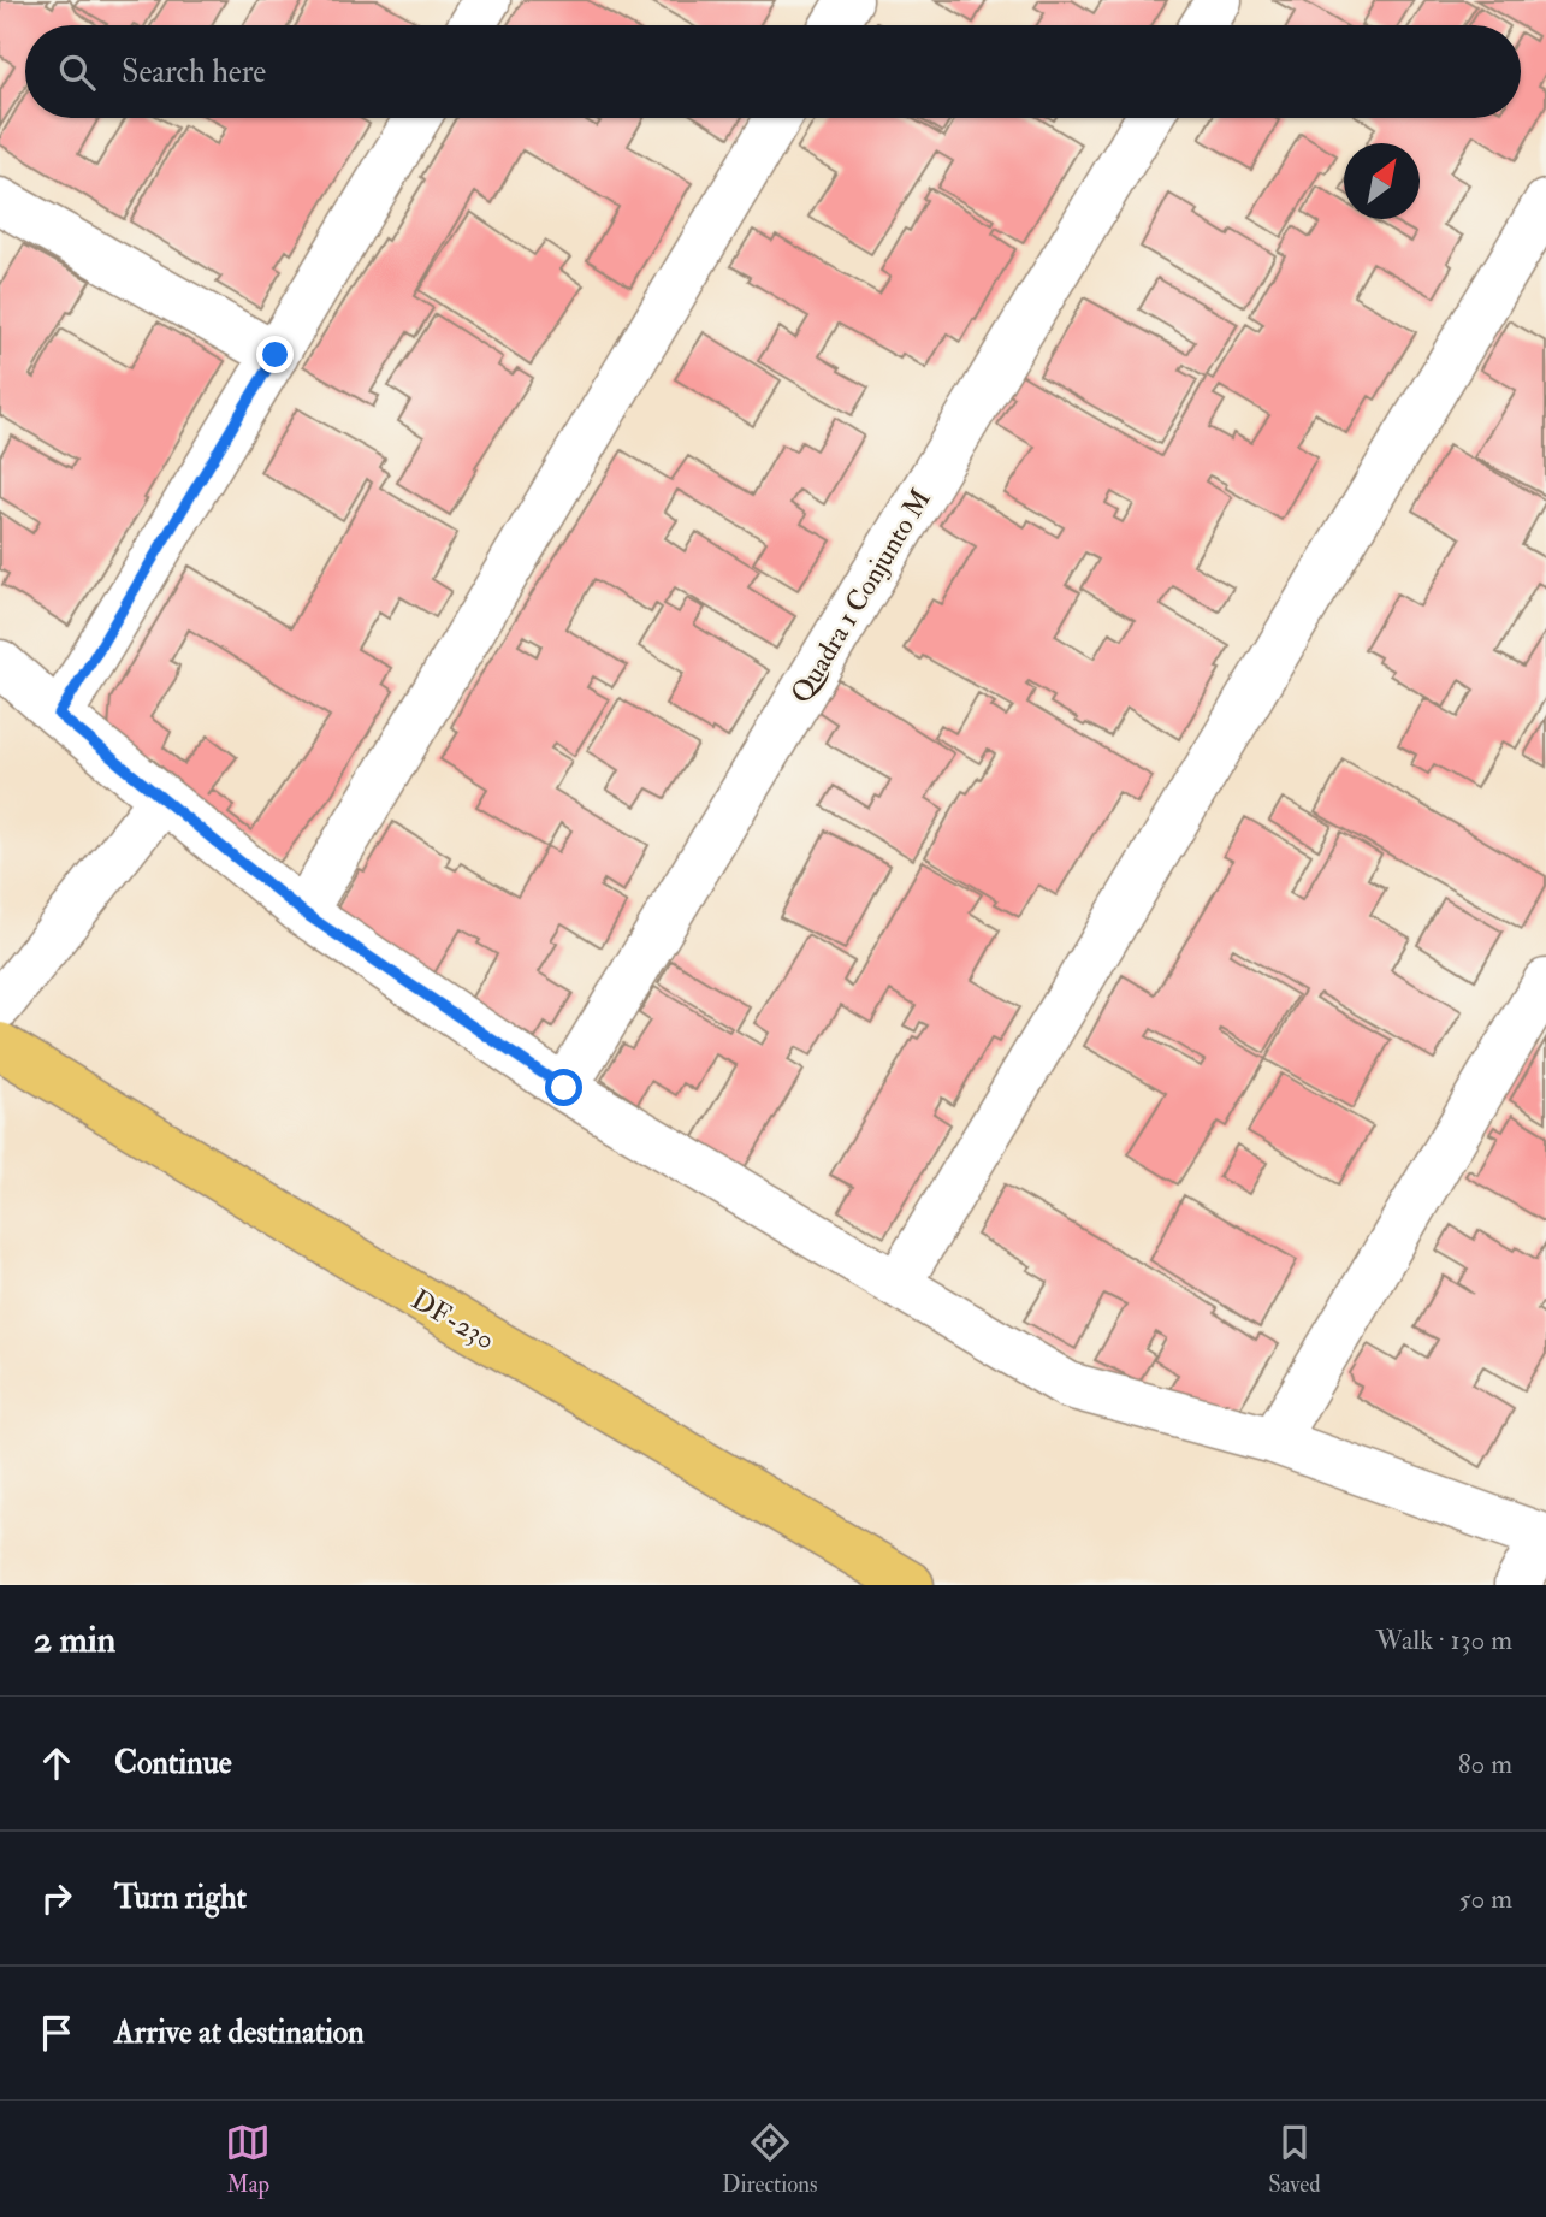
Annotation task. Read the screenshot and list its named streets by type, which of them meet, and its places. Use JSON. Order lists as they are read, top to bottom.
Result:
{
  "streets": {
    "main road": ["DF-230"],
    "street": ["Quadra 1 Conjunto M"]
  },
  "north": "top right",
  "page": {
    "search": "Search here",
    "heading": ["2 min", "Walk · 130 m"],
    "list": [
      ["Continue", "80 m"],
      ["Turn right", "50 m"],
      "Arrive at destination"
    ],
    "nav": ["Map", "Directions", "Saved"]
  }
}
